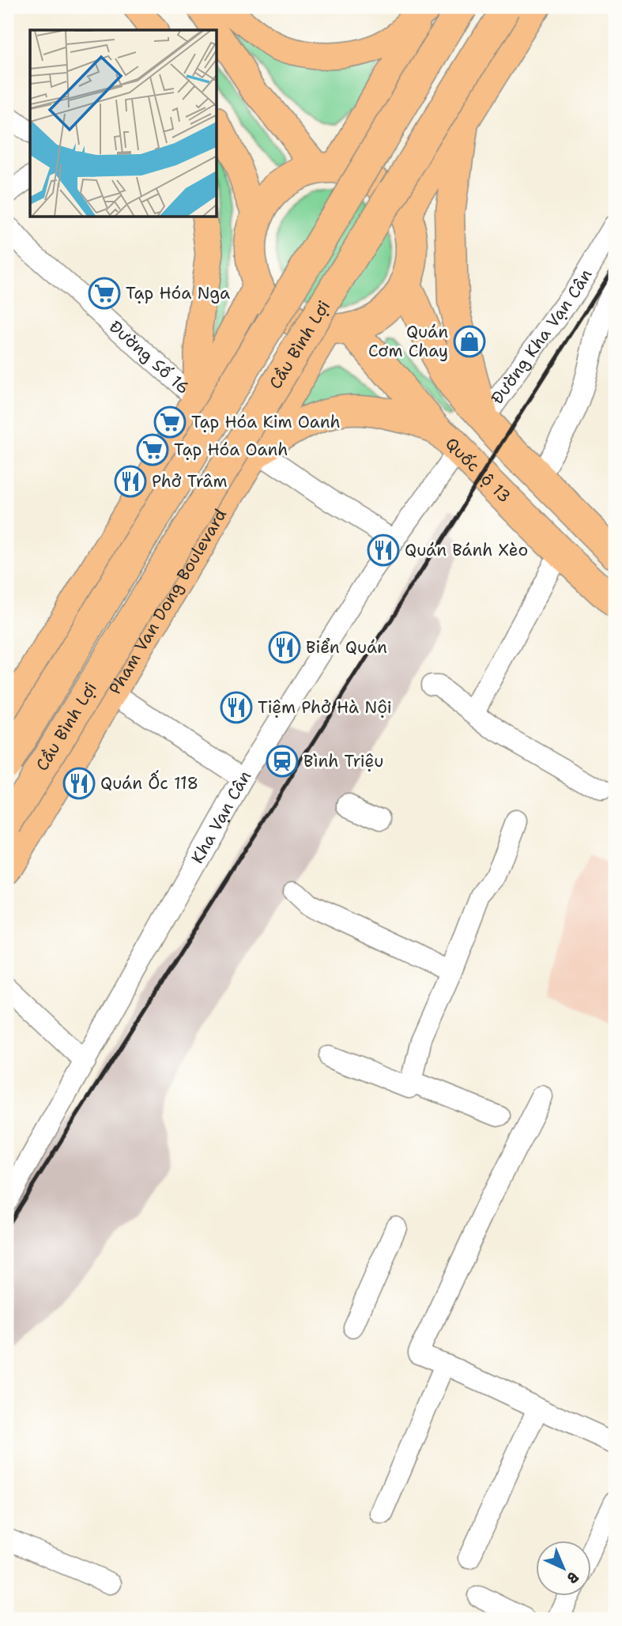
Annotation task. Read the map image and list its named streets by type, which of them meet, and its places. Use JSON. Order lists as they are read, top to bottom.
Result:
{
  "streets": {
    "highway": ["Cầu Bình Lợi", "Quốc lộ 13"],
    "main road": ["Pham Van Dong Boulevard"],
    "street": ["Đường Kha Vạn Cân", "Đường Số 16", "Kha Vạn Cân"]
  },
  "crossings": [
    ["Quốc lộ 13", "Pham Van Dong Boulevard"],
    ["Quốc lộ 13", "Kha Vạn Cân"]
  ],
  "places": {
    "supermarket": ["Tạp Hóa Nga", "Tạp Hóa Kim Oanh", "Tạp Hóa Oanh"],
    "shop": ["Quán Cơm Chay"],
    "restaurant": [
      "Phở Trâm",
      "Quán Bánh Xèo",
      "Biển Quán",
      "Tiệm Phở Hà Nội",
      "Quán Ốc 118"
    ],
    "station": ["Bình Triệu"]
  },
  "north": "bottom right"
}
